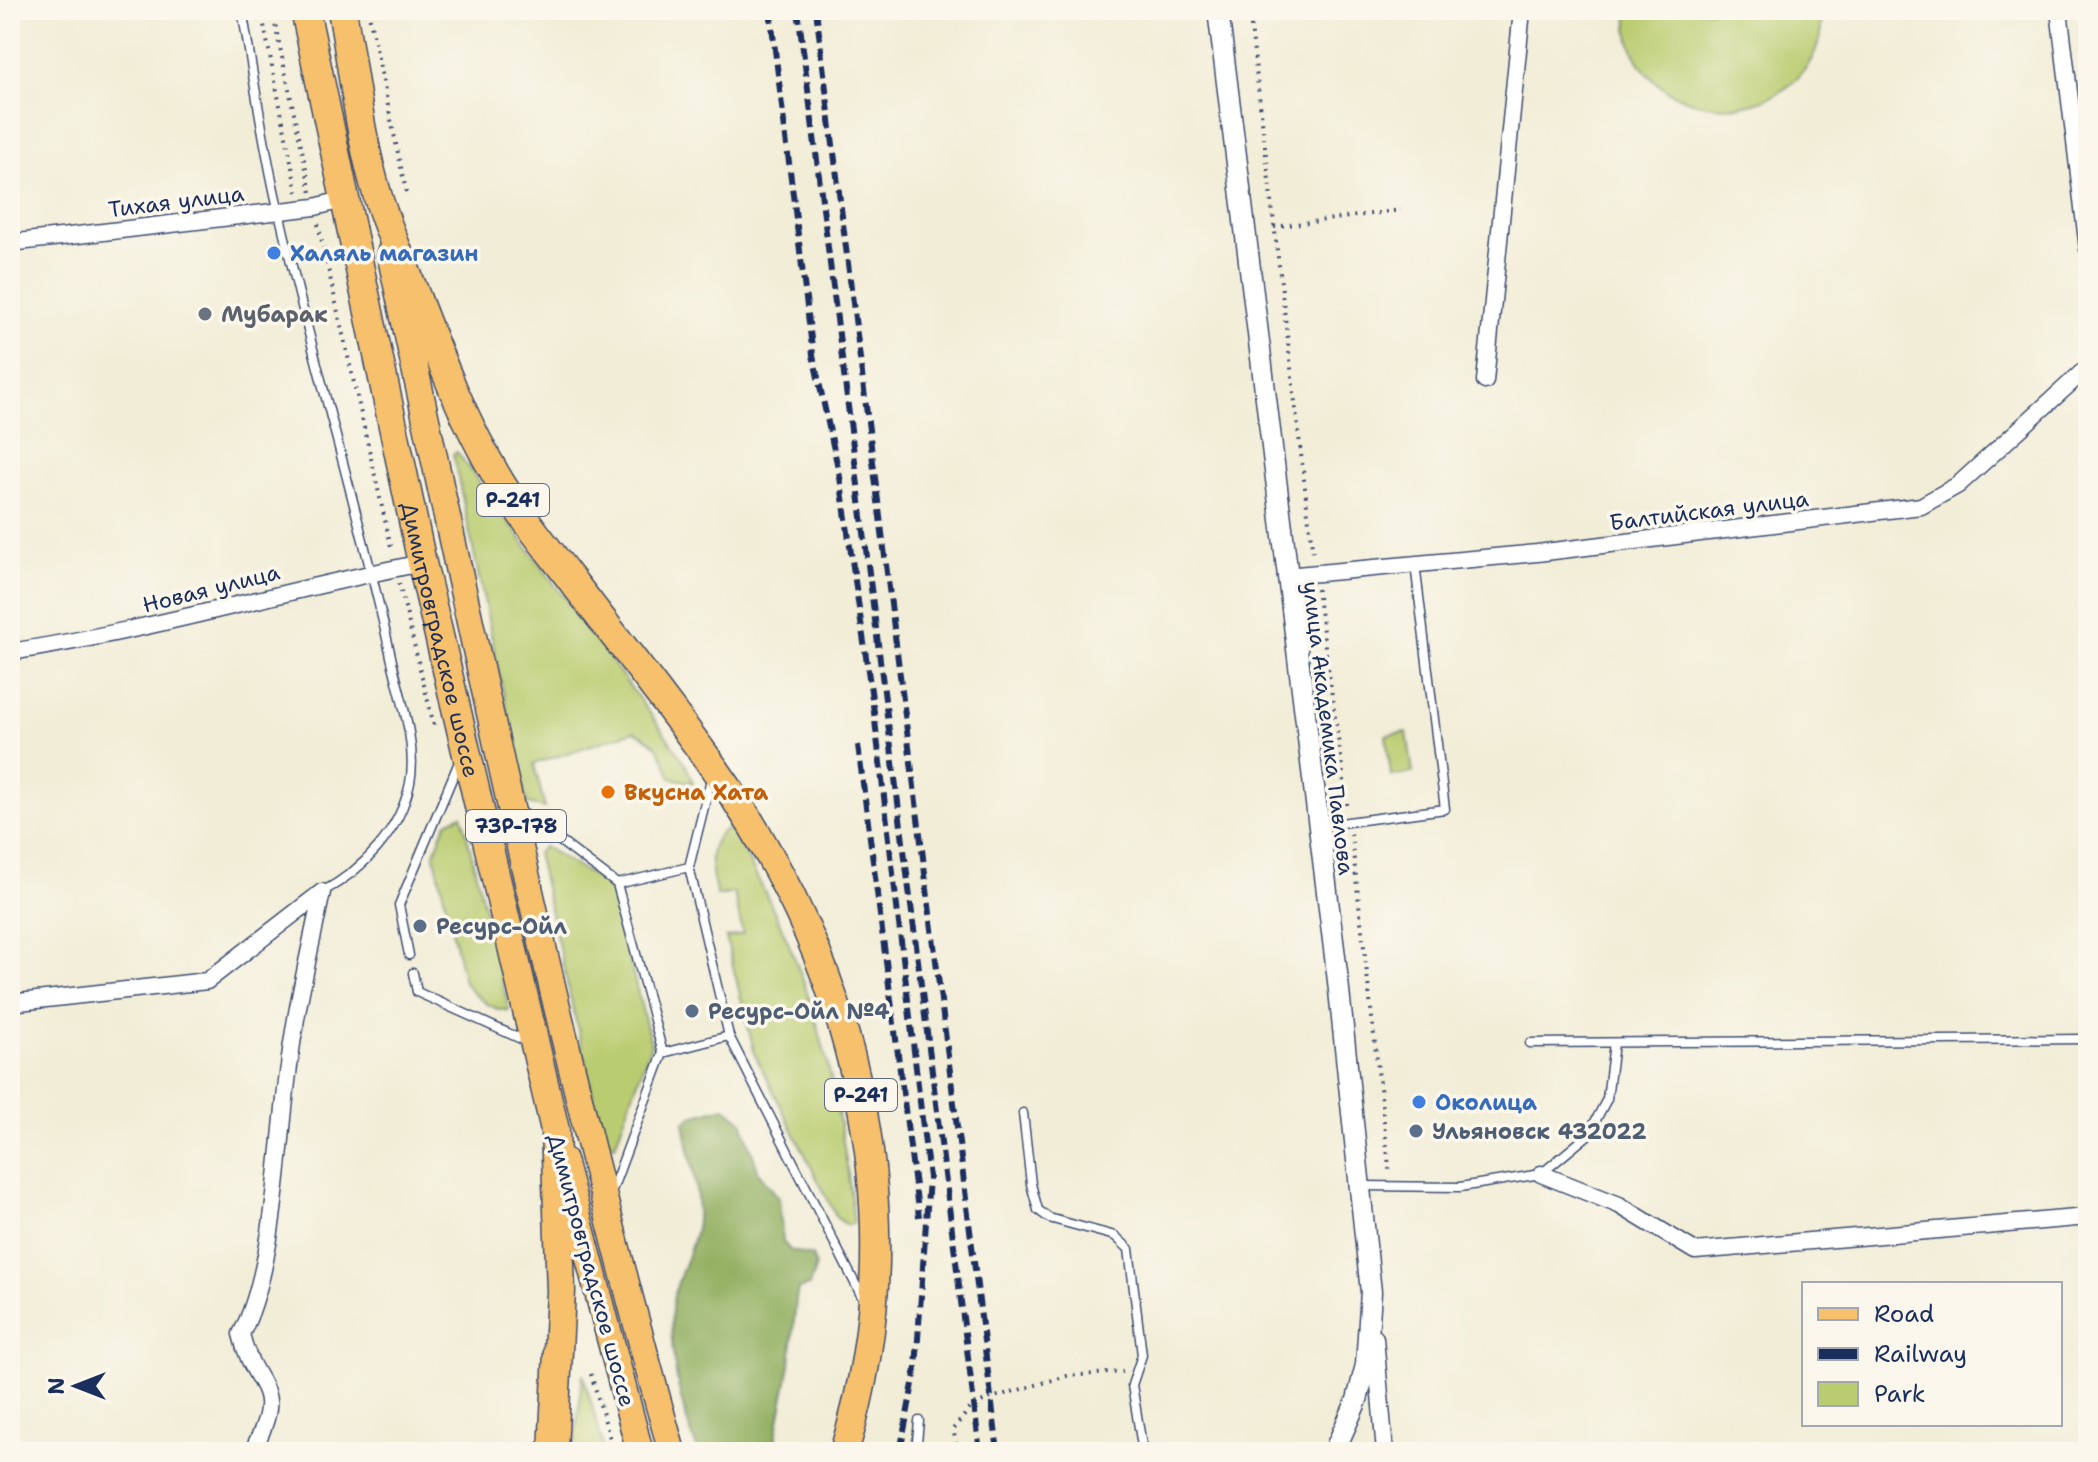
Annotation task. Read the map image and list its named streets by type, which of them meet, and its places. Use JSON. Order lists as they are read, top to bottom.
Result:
{
  "streets": {
    "highway": ["Р-241", "Димитровградское шоссе"],
    "main road": ["73Р-178"],
    "street": [
      "Тихая улица",
      "Балтийская улица",
      "Новая улица",
      "улица Академика Павлова"
    ]
  },
  "crossings": [
    ["Тихая улица", "Димитровградское шоссе"],
    ["Р-241", "Димитровградское шоссе"],
    ["Балтийская улица", "улица Академика Павлова"],
    ["Новая улица", "Димитровградское шоссе"]
  ],
  "places": [
    "Халяль магазин",
    "Мубарак",
    "Вкусна Хата",
    "Ресурс-Ойл",
    "Ресурс-Ойл №4",
    "Околица",
    "Ульяновск 432022"
  ],
  "legend": ["Road", "Railway", "Park"],
  "north": "left"
}
